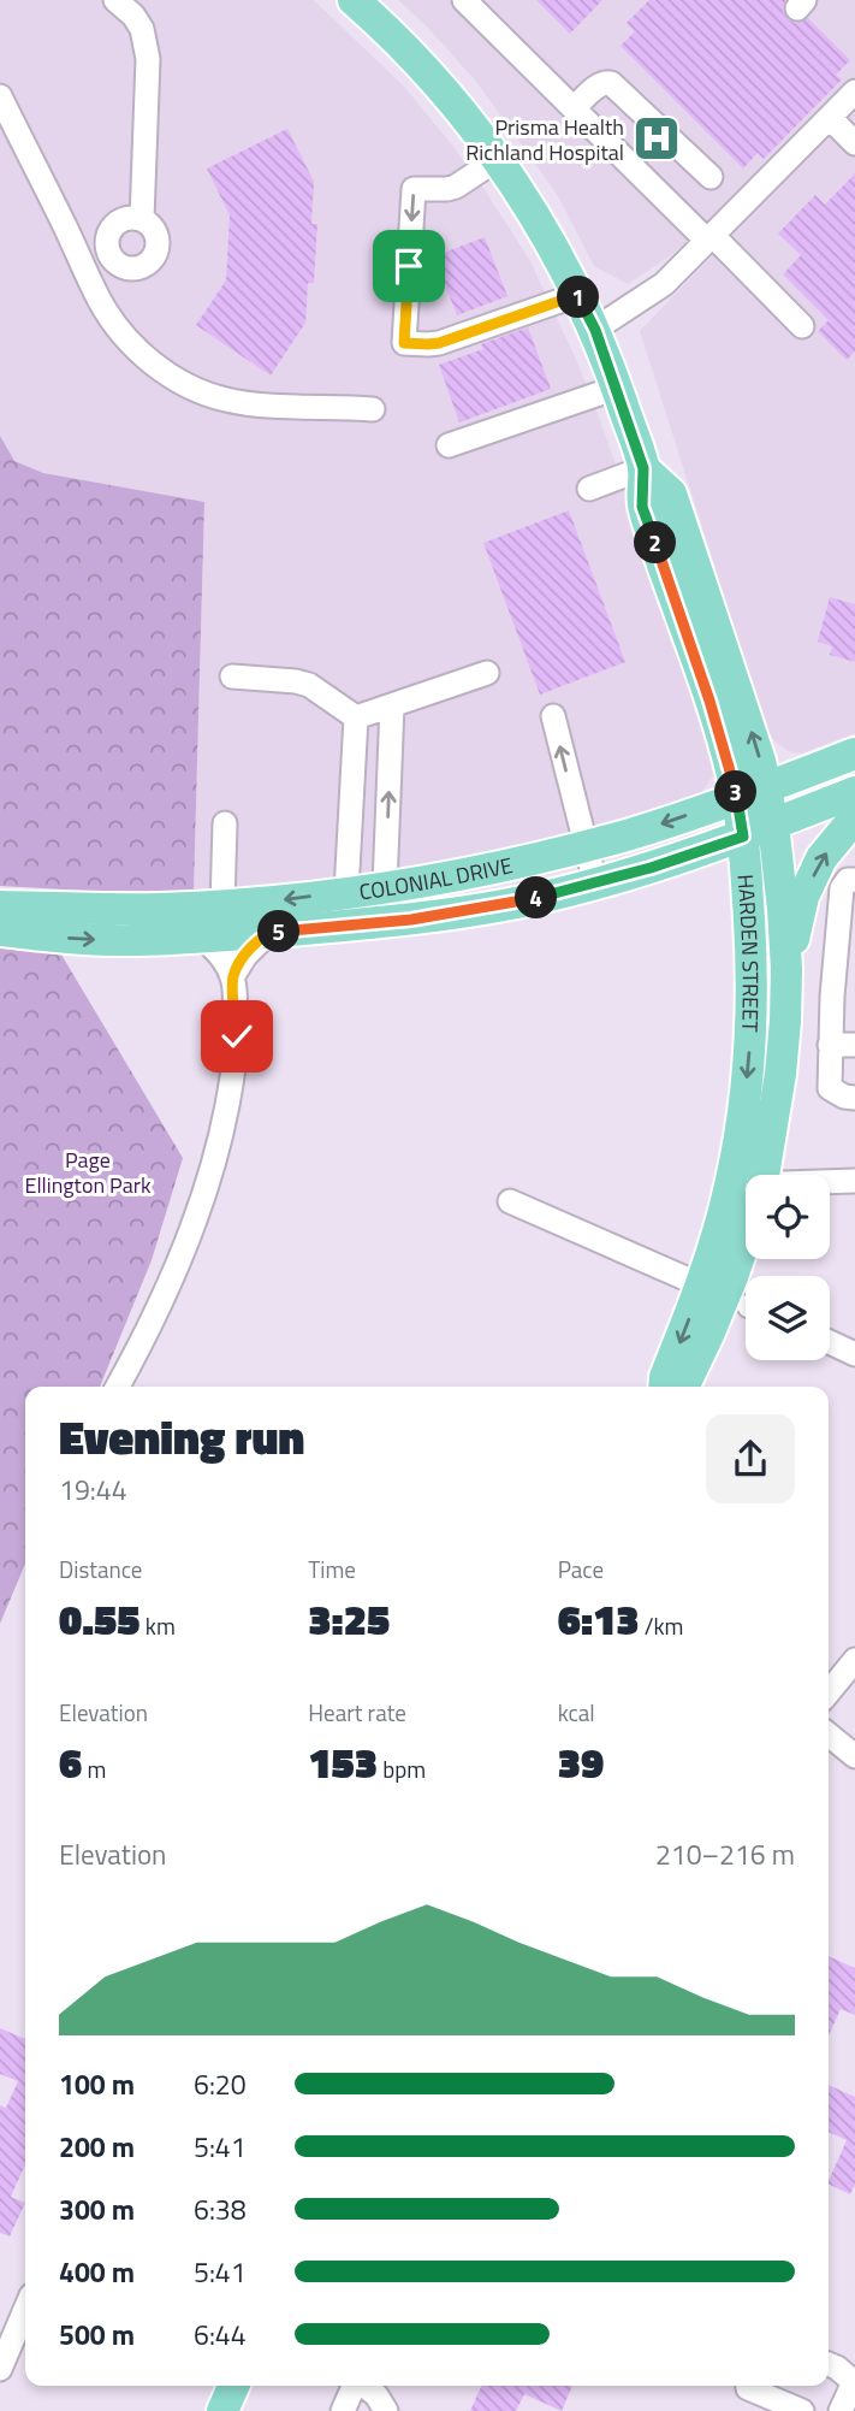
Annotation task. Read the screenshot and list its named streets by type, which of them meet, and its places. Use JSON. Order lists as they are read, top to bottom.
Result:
{
  "streets": {
    "main road": ["COLONIAL DRIVE", "HARDEN STREET"]
  },
  "crossings": [
    ["COLONIAL DRIVE", "HARDEN STREET"]
  ],
  "parks": ["Page Ellington Park"],
  "places": {
    "hospital": ["Prisma Health Richland Hospital"]
  },
  "page": {
    "pins": [
      "1",
      "2",
      "3",
      "4",
      "5"
    ],
    "heading": ["Evening run", "19:44"],
    "stats": [
      ["Distance", "0.55 km"],
      ["Time", "3:25"],
      ["Pace", "6:13 /km"],
      ["Elevation", "6 m"],
      ["Heart rate", "153 bpm"],
      ["kcal", "39"]
    ],
    "chart": ["Elevation", "210–216 m"],
    "list": [
      {
        "name": "100 m",
        "note": "6:20"
      },
      {
        "name": "200 m",
        "note": "5:41"
      },
      {
        "name": "300 m",
        "note": "6:38"
      },
      {
        "name": "400 m",
        "note": "5:41"
      },
      {
        "name": "500 m",
        "note": "6:44"
      }
    ]
  }
}
